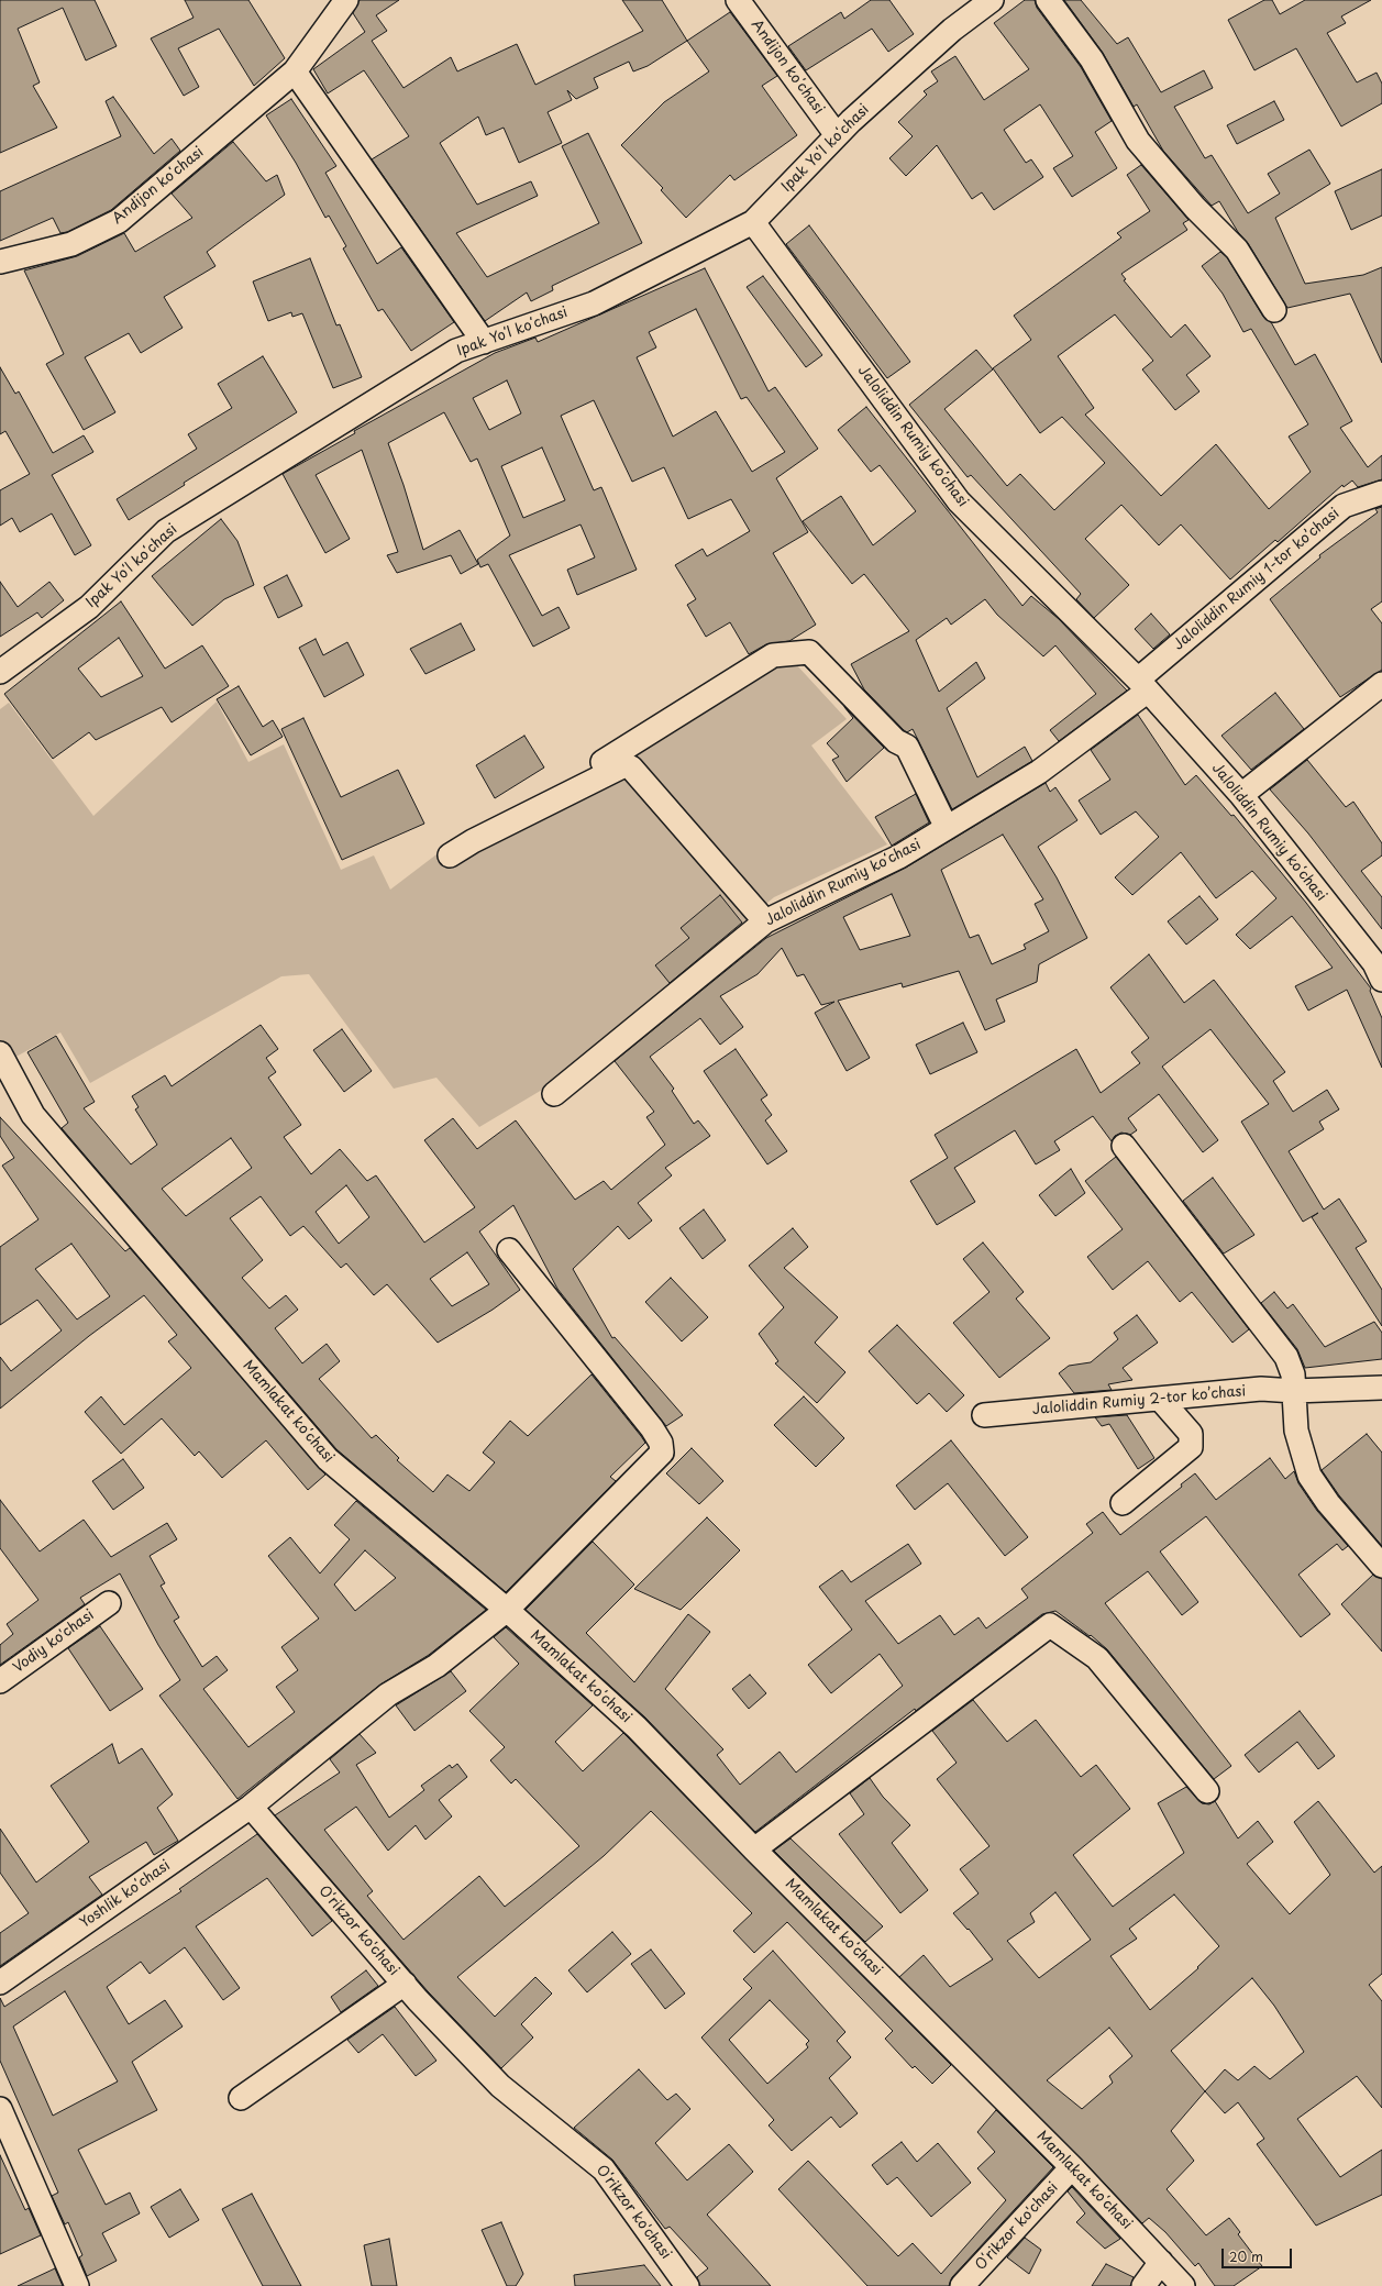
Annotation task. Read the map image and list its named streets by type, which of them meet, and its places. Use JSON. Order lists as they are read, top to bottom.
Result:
{
  "streets": {
    "street": [
      "Andijon koʻchasi",
      "Ipak Yoʻl koʻchasi",
      "Jaloliddin Rumiy koʻchasi",
      "Jaloliddin Rumiy 1-tor koʼchasi",
      "Jaloliddin Rumiy 2-tor koʼchasi",
      "Mamlakat koʻchasi",
      "Vodiy ko'chasi",
      "Yoshlik koʻchasi",
      "Oʻrikzor ko'chasi"
    ]
  },
  "crossings": [
    ["Andijon koʻchasi", "Ipak Yoʻl koʻchasi"],
    ["Ipak Yoʻl koʻchasi", "Jaloliddin Rumiy koʻchasi"],
    ["Jaloliddin Rumiy koʻchasi", "Jaloliddin Rumiy 1-tor koʼchasi"],
    ["Mamlakat koʻchasi", "Oʻrikzor ko'chasi"],
    ["Yoshlik koʻchasi", "Oʻrikzor ko'chasi"]
  ],
  "scale_bar": "20 m"
}
